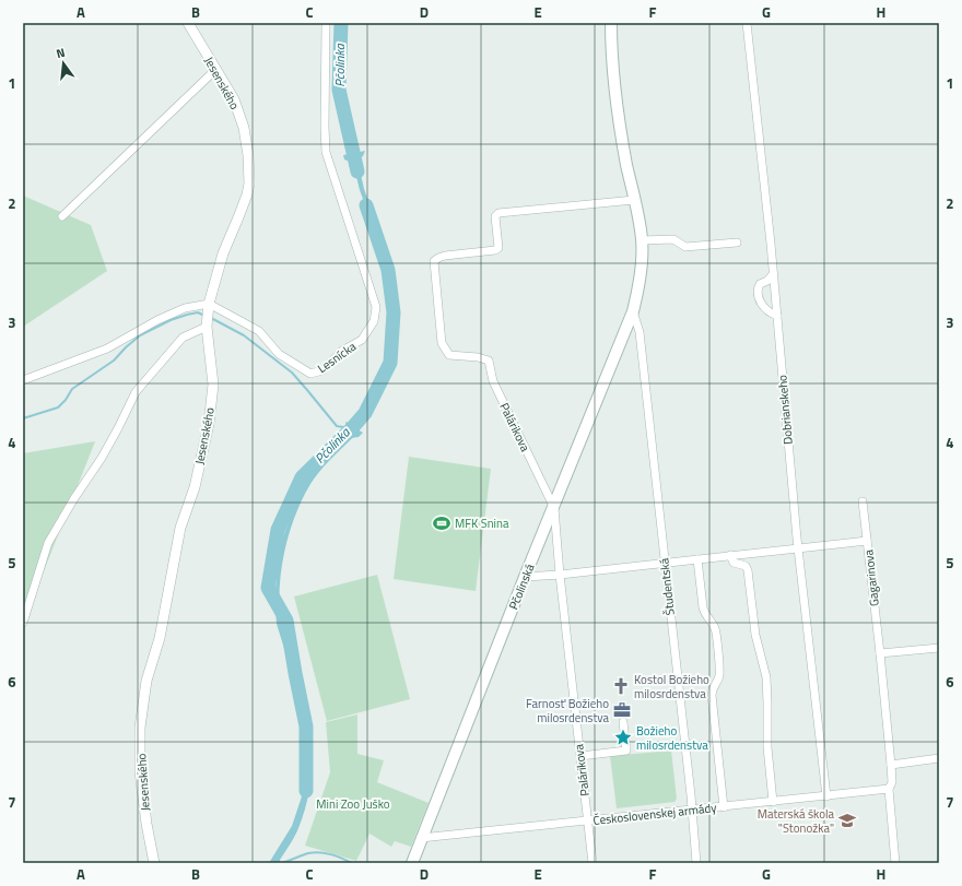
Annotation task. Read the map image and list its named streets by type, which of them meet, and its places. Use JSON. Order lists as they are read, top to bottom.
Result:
{
  "streets": {
    "main road": ["Pčolinská"],
    "street": [
      "Jesenského",
      "Lesnícka",
      "Dobrianskeho",
      "Palárikova",
      "Gagarinova",
      "Študentská",
      "Československej armády"
    ]
  },
  "crossings": [
    ["Jesenského", "Lesnícka"],
    ["Dobrianskeho", "Československej armády"],
    ["Palárikova", "Pčolinská"],
    ["Palárikova", "Československej armády"],
    ["Gagarinova", "Československej armády"],
    ["Pčolinská", "Študentská"],
    ["Pčolinská", "Československej armády"],
    ["Študentská", "Československej armády"]
  ],
  "water": ["Pčolinka"],
  "parks": ["Mini Zoo Juško"],
  "places": {
    "sports": ["MFK Snina"],
    "church": ["Kostol Božieho milosrdenstva"],
    "office": ["Farnosť Božieho milosrdenstva"],
    "place": ["Božieho milosrdenstva"],
    "school or university": ["Materská škola \"Stonožka\""]
  },
  "north": "top",
  "grid": {
    "columns": [
      "A",
      "B",
      "C",
      "D",
      "E",
      "F",
      "G",
      "H"
    ],
    "rows": [
      "1",
      "2",
      "3",
      "4",
      "5",
      "6",
      "7"
    ]
  }
}
